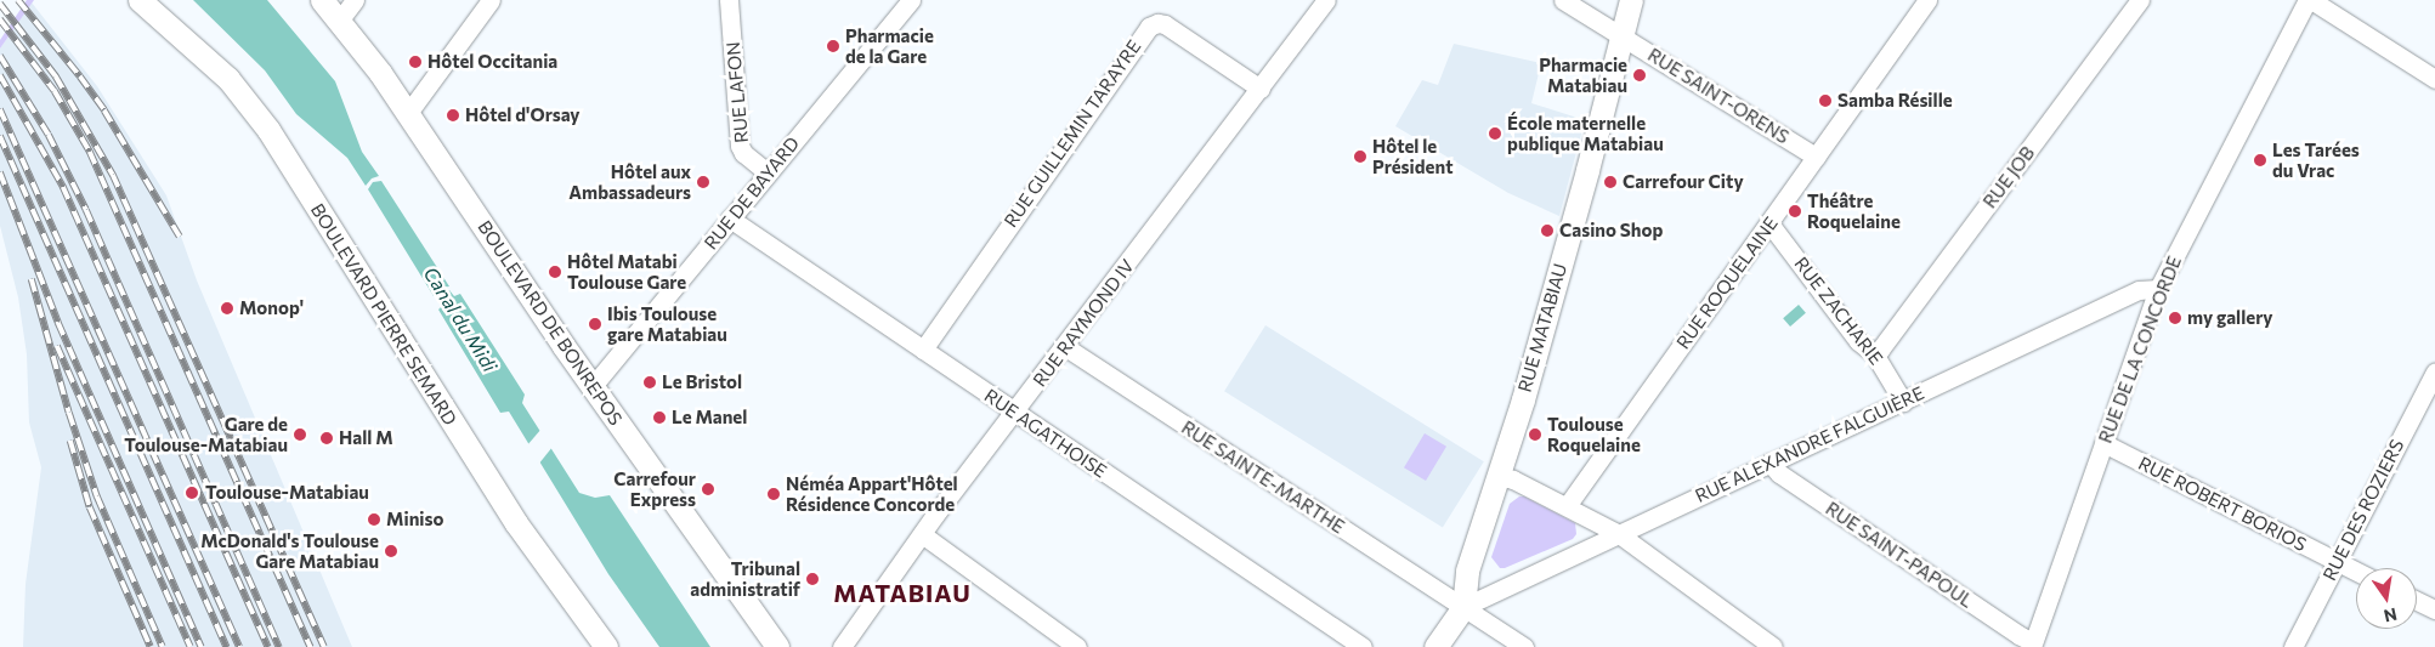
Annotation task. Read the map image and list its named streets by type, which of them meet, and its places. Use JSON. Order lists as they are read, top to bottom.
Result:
{
  "streets": {
    "main road": ["BOULEVARD PIERRE SEMARD", "BOULEVARD DE BONREPOS", "RUE MATABIAU"],
    "street": [
      "RUE LAFON",
      "RUE SAINT-ORENS",
      "RUE GUILLEMIN TARAYRE",
      "RUE JOB",
      "RUE DE BAYARD",
      "RUE ROQUELAINE",
      "RUE ZACHARIE",
      "RUE RAYMOND IV",
      "RUE DE LA CONCORDE",
      "RUE AGATHOISE",
      "RUE ALEXANDRE FALGUIÈRE",
      "RUE SAINTE-MARTHE",
      "RUE ROBERT BORIOS",
      "RUE DES ROZIERS",
      "RUE SAINT-PAPOUL"
    ]
  },
  "crossings": [
    ["RUE LAFON", "RUE DE BAYARD"],
    ["RUE SAINT-ORENS", "RUE ROQUELAINE"],
    ["RUE SAINT-ORENS", "RUE MATABIAU"],
    ["RUE GUILLEMIN TARAYRE", "RUE RAYMOND IV"],
    ["RUE GUILLEMIN TARAYRE", "RUE AGATHOISE"],
    ["RUE JOB", "RUE ZACHARIE"],
    ["RUE DE BAYARD", "BOULEVARD DE BONREPOS"],
    ["RUE DE BAYARD", "RUE AGATHOISE"],
    ["RUE ROQUELAINE", "RUE ZACHARIE"],
    ["RUE ZACHARIE", "RUE ALEXANDRE FALGUIÈRE"],
    ["RUE RAYMOND IV", "RUE AGATHOISE"],
    ["RUE RAYMOND IV", "RUE SAINTE-MARTHE"],
    ["RUE MATABIAU", "RUE ALEXANDRE FALGUIÈRE"],
    ["RUE MATABIAU", "RUE SAINTE-MARTHE"],
    ["RUE DE LA CONCORDE", "RUE ALEXANDRE FALGUIÈRE"],
    ["RUE DE LA CONCORDE", "RUE ROBERT BORIOS"],
    ["RUE DE LA CONCORDE", "RUE SAINT-PAPOUL"],
    ["RUE ALEXANDRE FALGUIÈRE", "RUE SAINTE-MARTHE"],
    ["RUE ALEXANDRE FALGUIÈRE", "RUE SAINT-PAPOUL"],
    ["RUE ROBERT BORIOS", "RUE DES ROZIERS"]
  ],
  "districts": ["MATABIAU"],
  "water": ["Canal du Midi"],
  "places": [
    "Pharmacie de la Gare",
    "Hôtel Occitania",
    "Pharmacie Matabiau",
    "Samba Résille",
    "Hôtel d'Orsay",
    "École maternelle publique Matabiau",
    "Hôtel le Président",
    "Les Tarées du Vrac",
    "Hôtel aux Ambassadeurs",
    "Carrefour City",
    "Théâtre Roquelaine",
    "Casino Shop",
    "Hôtel Matabi Toulouse Gare",
    "Monop'",
    "my gallery",
    "Ibis Toulouse gare Matabiau",
    "Le Bristol",
    "Le Manel",
    "Gare de Toulouse-Matabiau",
    "Toulouse Roquelaine",
    "Hall M",
    "Carrefour Express",
    "Toulouse-Matabiau",
    "Néméa Appart'Hôtel Résidence Concorde",
    "Miniso",
    "McDonald's Toulouse Gare Matabiau",
    "Tribunal administratif"
  ],
  "north": "bottom"
}
